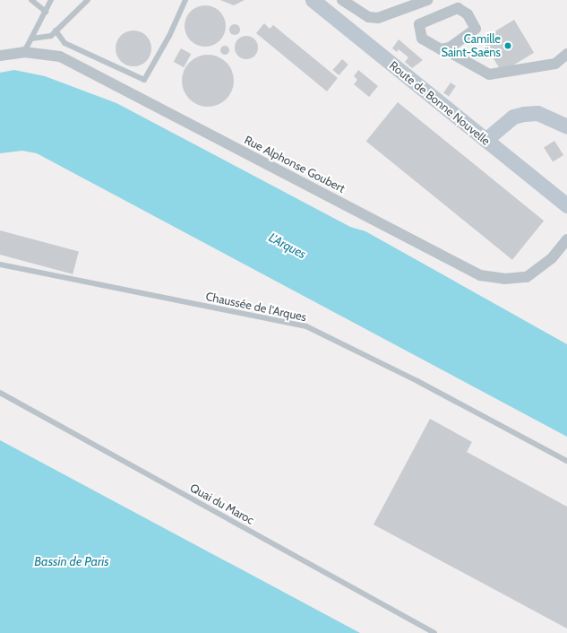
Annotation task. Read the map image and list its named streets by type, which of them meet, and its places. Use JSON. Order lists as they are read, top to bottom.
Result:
{
  "streets": {
    "main road": ["Route de Bonne Nouvelle"],
    "street": ["Rue Alphonse Goubert"],
    "lane": ["Chaussée de l'Arques", "Quai du Maroc"]
  },
  "water": ["L'Arques", "Bassin de Paris"],
  "places": ["Camille Saint-Saëns"]
}
